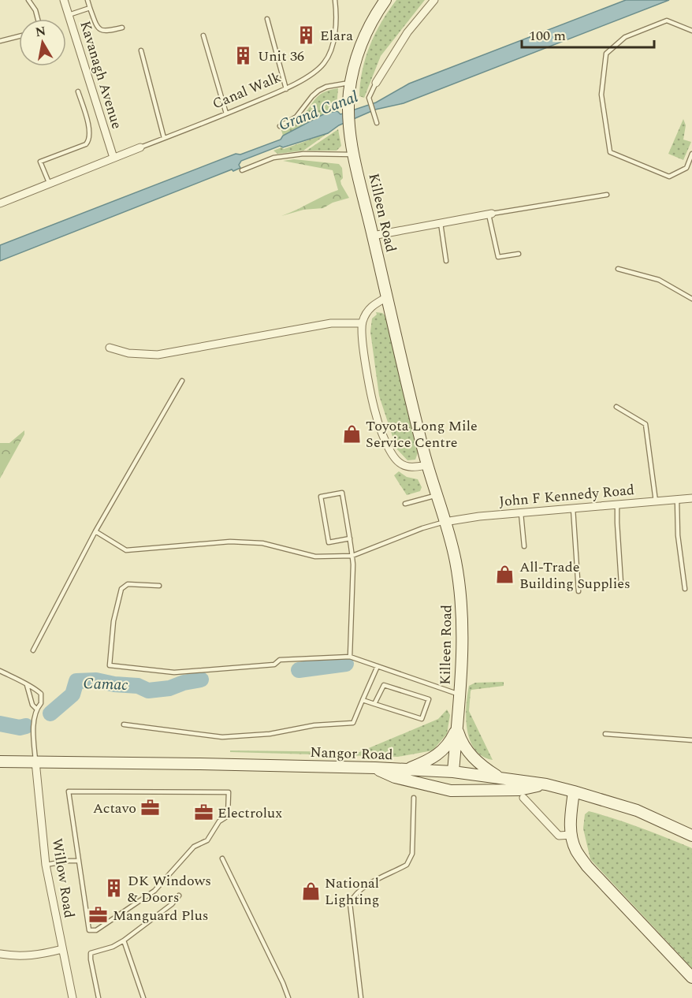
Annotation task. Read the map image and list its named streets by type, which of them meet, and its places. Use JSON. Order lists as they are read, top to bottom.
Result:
{
  "streets": {
    "street": [
      "Kavanagh Avenue",
      "Canal Walk",
      "Killeen Road",
      "John F Kennedy Road",
      "Nangor Road",
      "Willow Road"
    ]
  },
  "crossings": [
    ["Kavanagh Avenue", "Canal Walk"],
    ["Killeen Road", "John F Kennedy Road"],
    ["Killeen Road", "Nangor Road"],
    ["Nangor Road", "Willow Road"]
  ],
  "water": ["Grand Canal", "Camac"],
  "places": {
    "building": ["Elara", "Unit 36", "DK Windows & Doors"],
    "shop": ["Toyota Long Mile Service Centre", "All-Trade Building Supplies", "National Lighting"],
    "office": ["Actavo", "Electrolux", "Manguard Plus"]
  },
  "scale_bar": "100 m",
  "north": "top"
}
